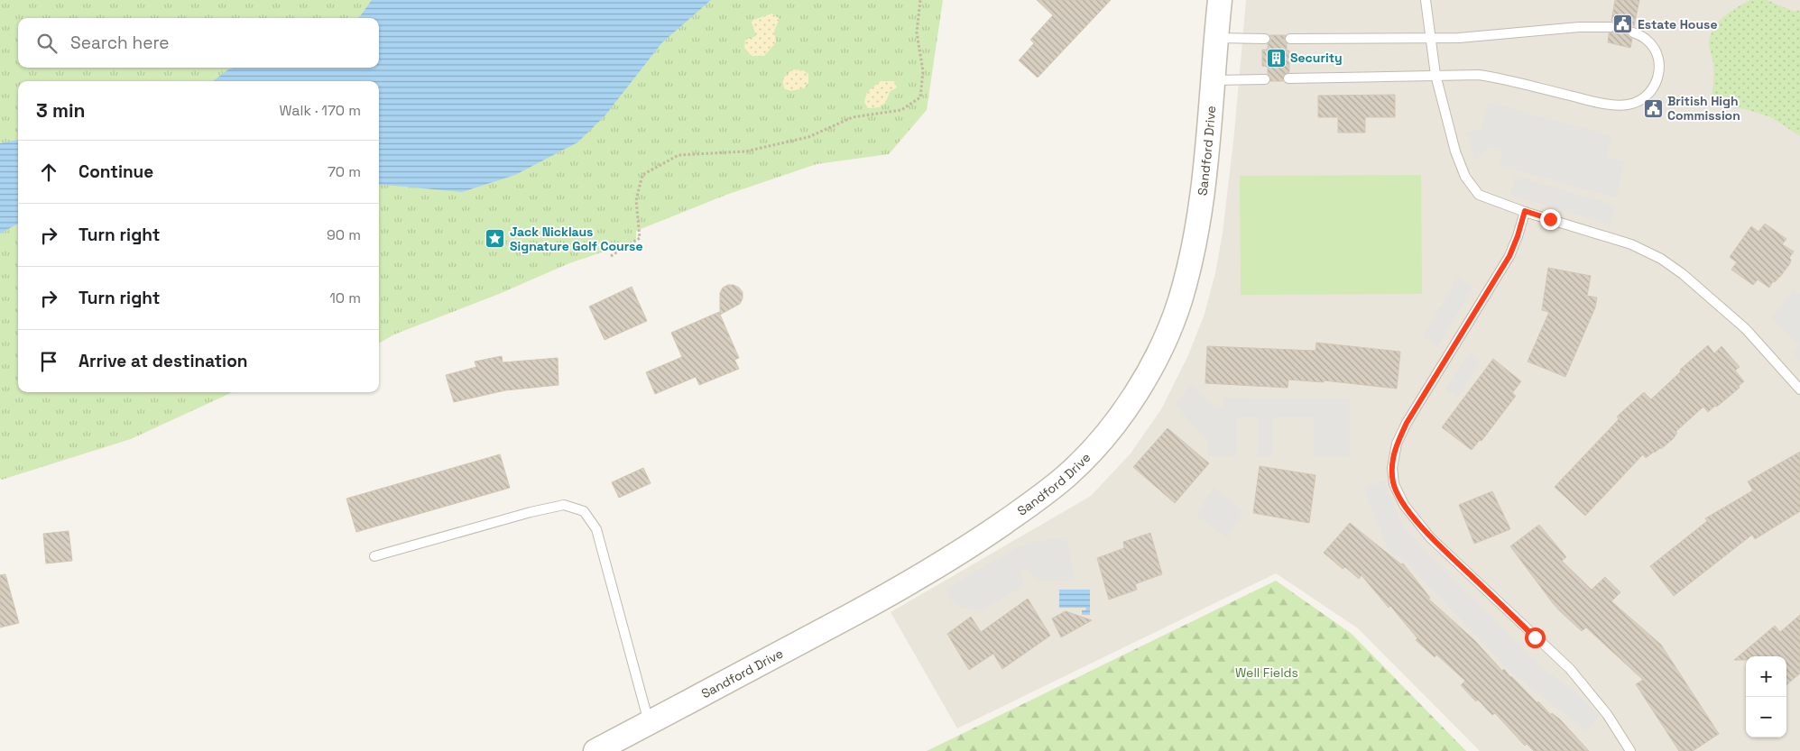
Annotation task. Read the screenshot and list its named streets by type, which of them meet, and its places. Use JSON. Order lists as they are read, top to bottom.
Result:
{
  "streets": {
    "street": ["Sandford Drive"]
  },
  "parks": ["Well Fields"],
  "places": {
    "public building": ["Estate House", "British High Commission"],
    "building": ["Security"],
    "place": ["Jack Nicklaus Signature Golf Course"]
  },
  "page": {
    "search": "Search here",
    "heading": ["3 min", "Walk · 170 m"],
    "list": [
      ["Continue", "70 m"],
      ["Turn right", "90 m"],
      ["Turn right", "10 m"],
      "Arrive at destination"
    ],
    "map_buttons": ["+", "−"]
  }
}
